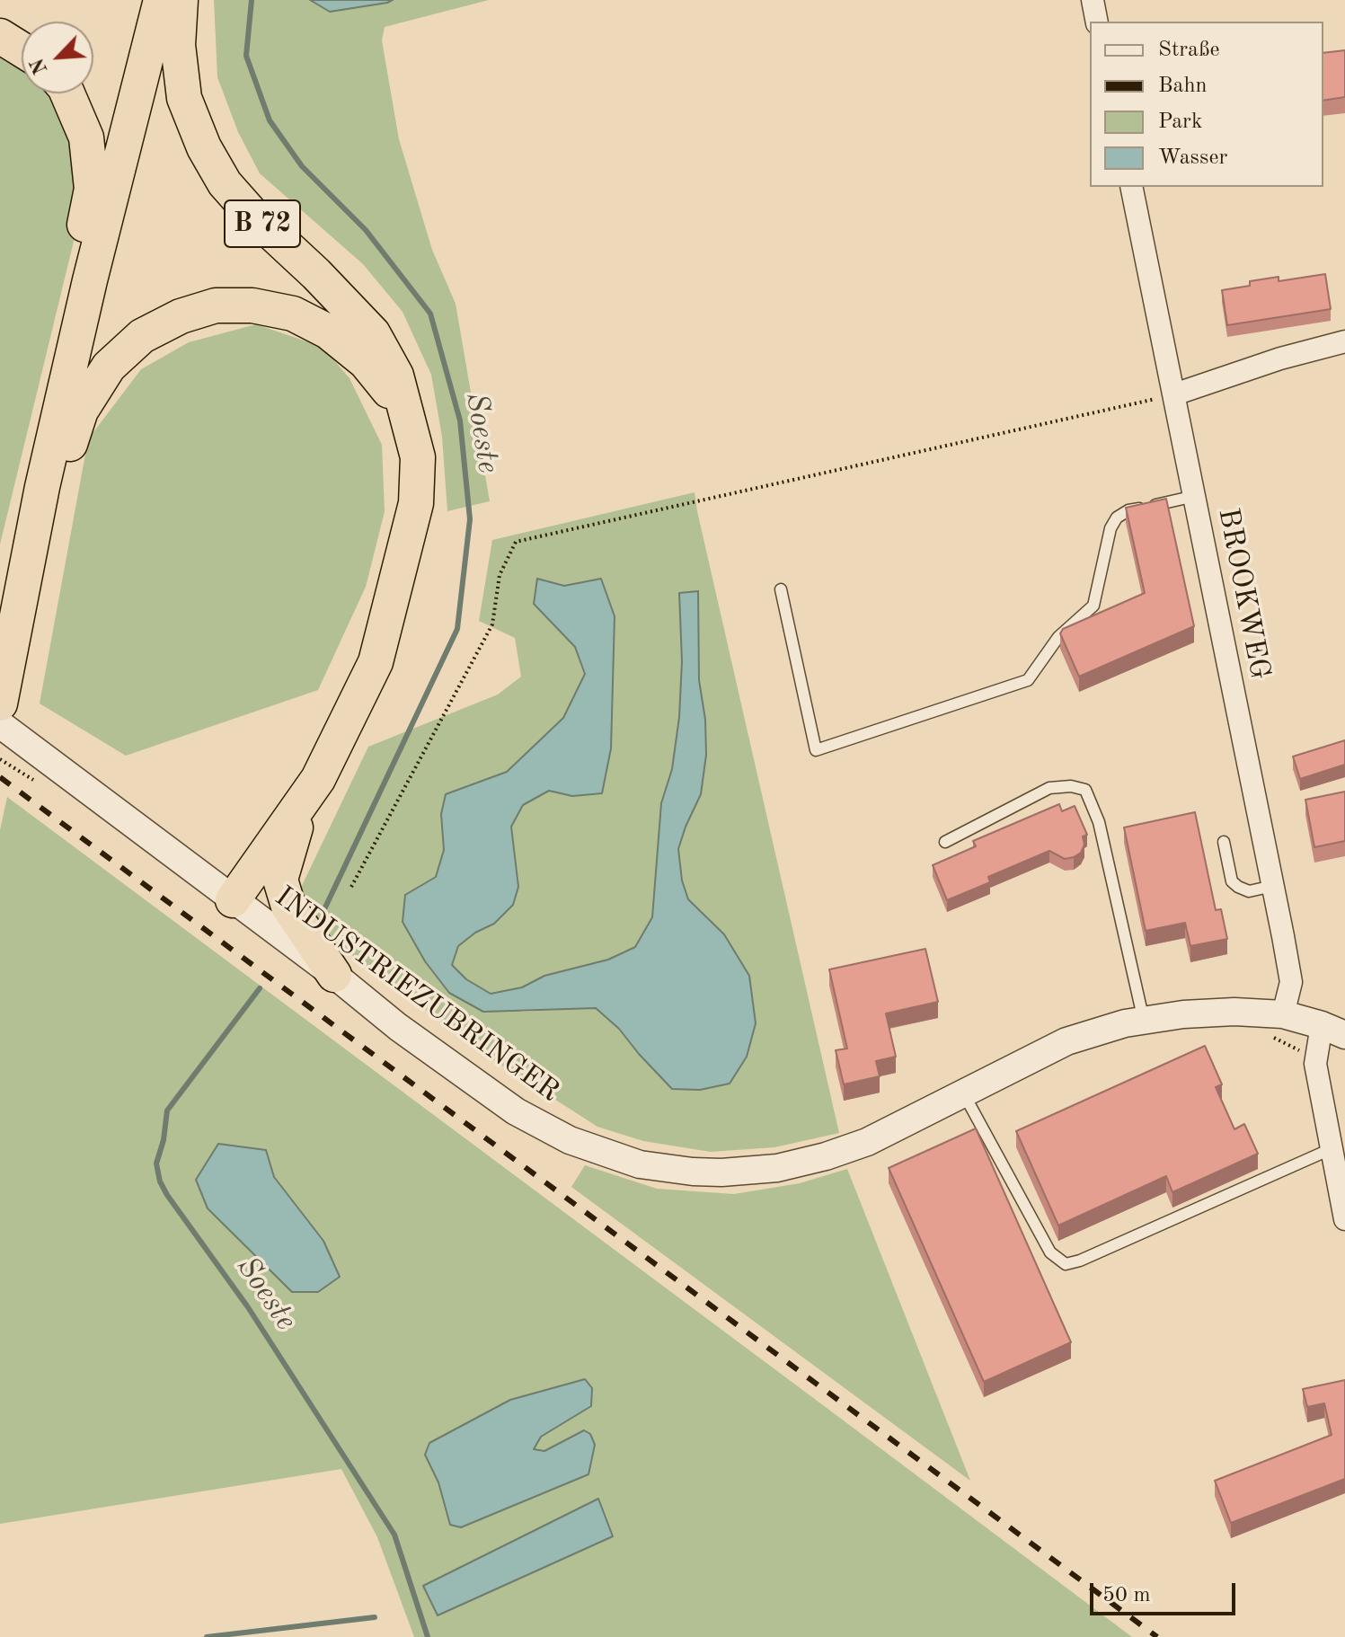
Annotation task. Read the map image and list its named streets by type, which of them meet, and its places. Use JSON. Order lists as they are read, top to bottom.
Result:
{
  "streets": {
    "highway": ["B 72"],
    "street": ["BROOKWEG", "INDUSTRIEZUBRINGER"]
  },
  "crossings": [
    ["BROOKWEG", "INDUSTRIEZUBRINGER"]
  ],
  "water": ["Soeste"],
  "legend": [
    "Straße",
    "Bahn",
    "Park",
    "Wasser"
  ],
  "scale_bar": "50 m",
  "north": "bottom left"
}
